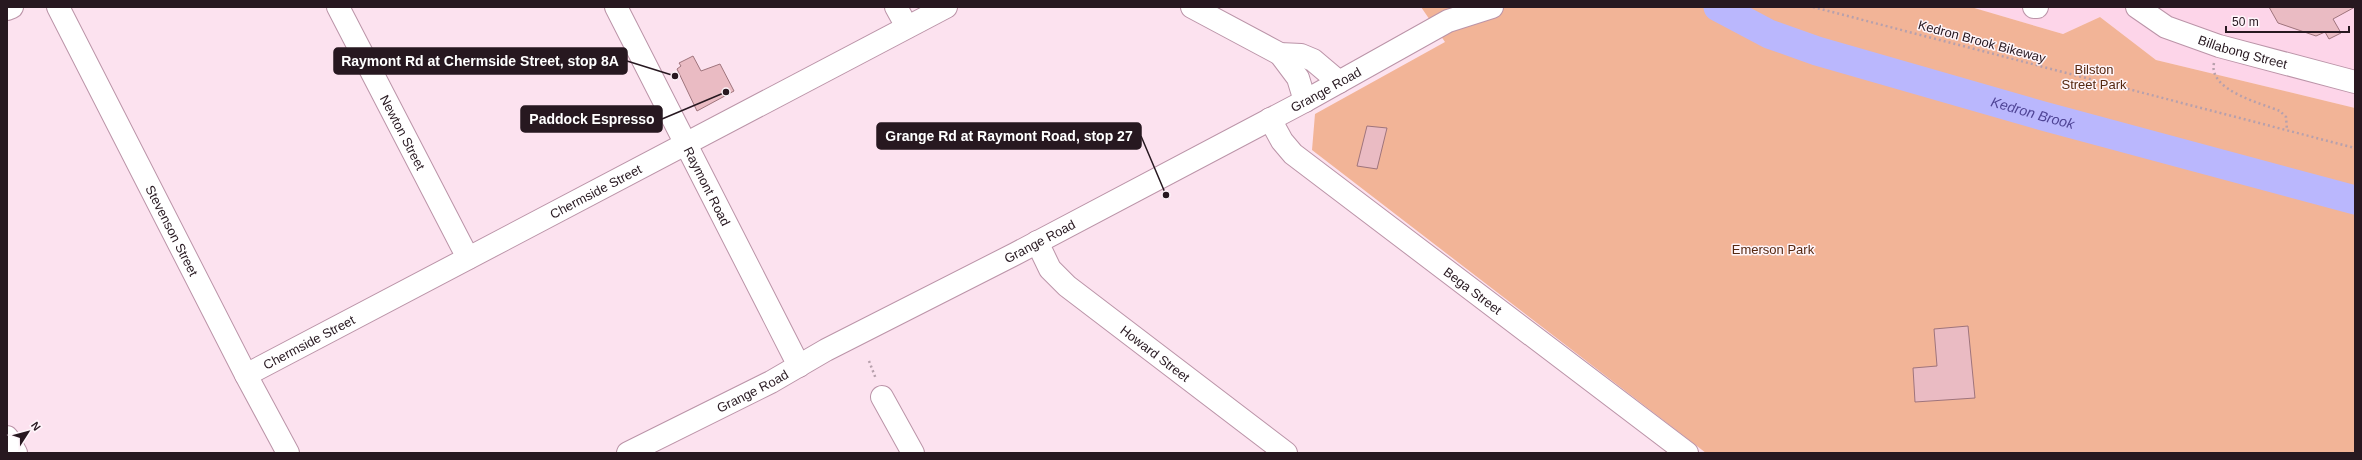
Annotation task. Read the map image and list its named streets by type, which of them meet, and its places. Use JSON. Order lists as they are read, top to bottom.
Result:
{
  "streets": {
    "street": [
      "Billabong Street",
      "Grange Road",
      "Newton Street",
      "Raymont Road",
      "Chermside Street",
      "Stevenson Street",
      "Bega Street",
      "Howard Street"
    ],
    "path": ["Kedron Brook Bikeway"]
  },
  "crossings": [
    ["Grange Road", "Raymont Road"],
    ["Grange Road", "Bega Street"],
    ["Grange Road", "Howard Street"],
    ["Newton Street", "Chermside Street"],
    ["Raymont Road", "Chermside Street"],
    ["Chermside Street", "Stevenson Street"]
  ],
  "water": ["Kedron Brook"],
  "parks": ["Bilston Street Park", "Emerson Park"],
  "places": ["Raymont Rd at Chermside Street, stop 8A", "Paddock Espresso", "Grange Rd at Raymont Road, stop 27"],
  "scale_bar": "50 m",
  "north": "top right"
}
